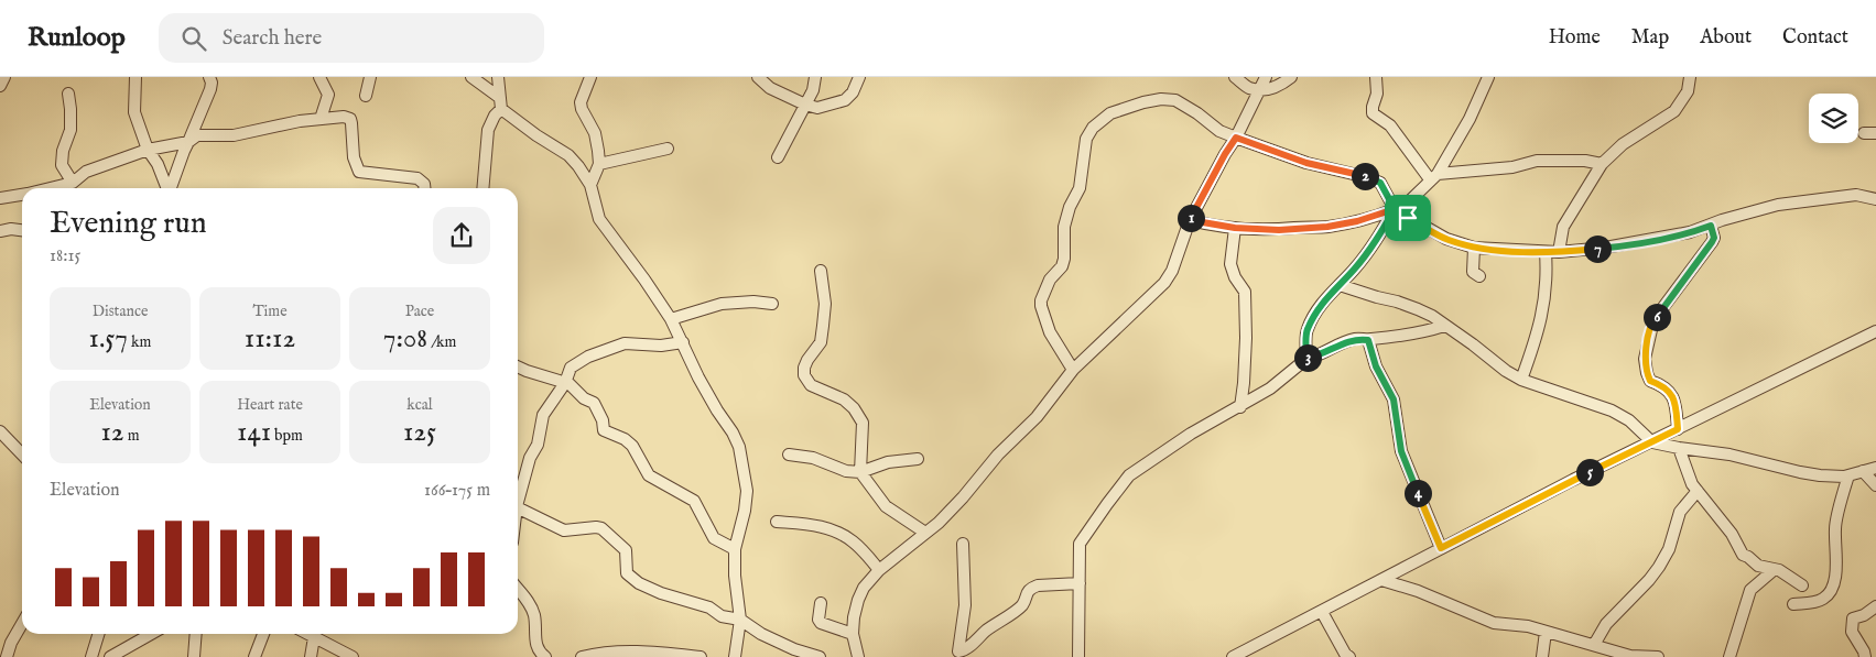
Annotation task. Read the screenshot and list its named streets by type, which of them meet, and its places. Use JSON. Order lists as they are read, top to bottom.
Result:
{
  "page": {
    "header": "Runloop",
    "search": "Search here",
    "nav": [
      "Home",
      "Map",
      "About",
      "Contact"
    ],
    "pins": [
      "2",
      "1",
      "7",
      "6",
      "3",
      "5",
      "4"
    ],
    "heading": ["Evening run", "18:15"],
    "stats": [
      ["Distance", "1.57 km"],
      ["Time", "11:12"],
      ["Pace", "7:08 /km"],
      ["Elevation", "12 m"],
      ["Heart rate", "141 bpm"],
      ["kcal", "125"]
    ],
    "chart": ["Elevation", "166–175 m"]
  }
}
